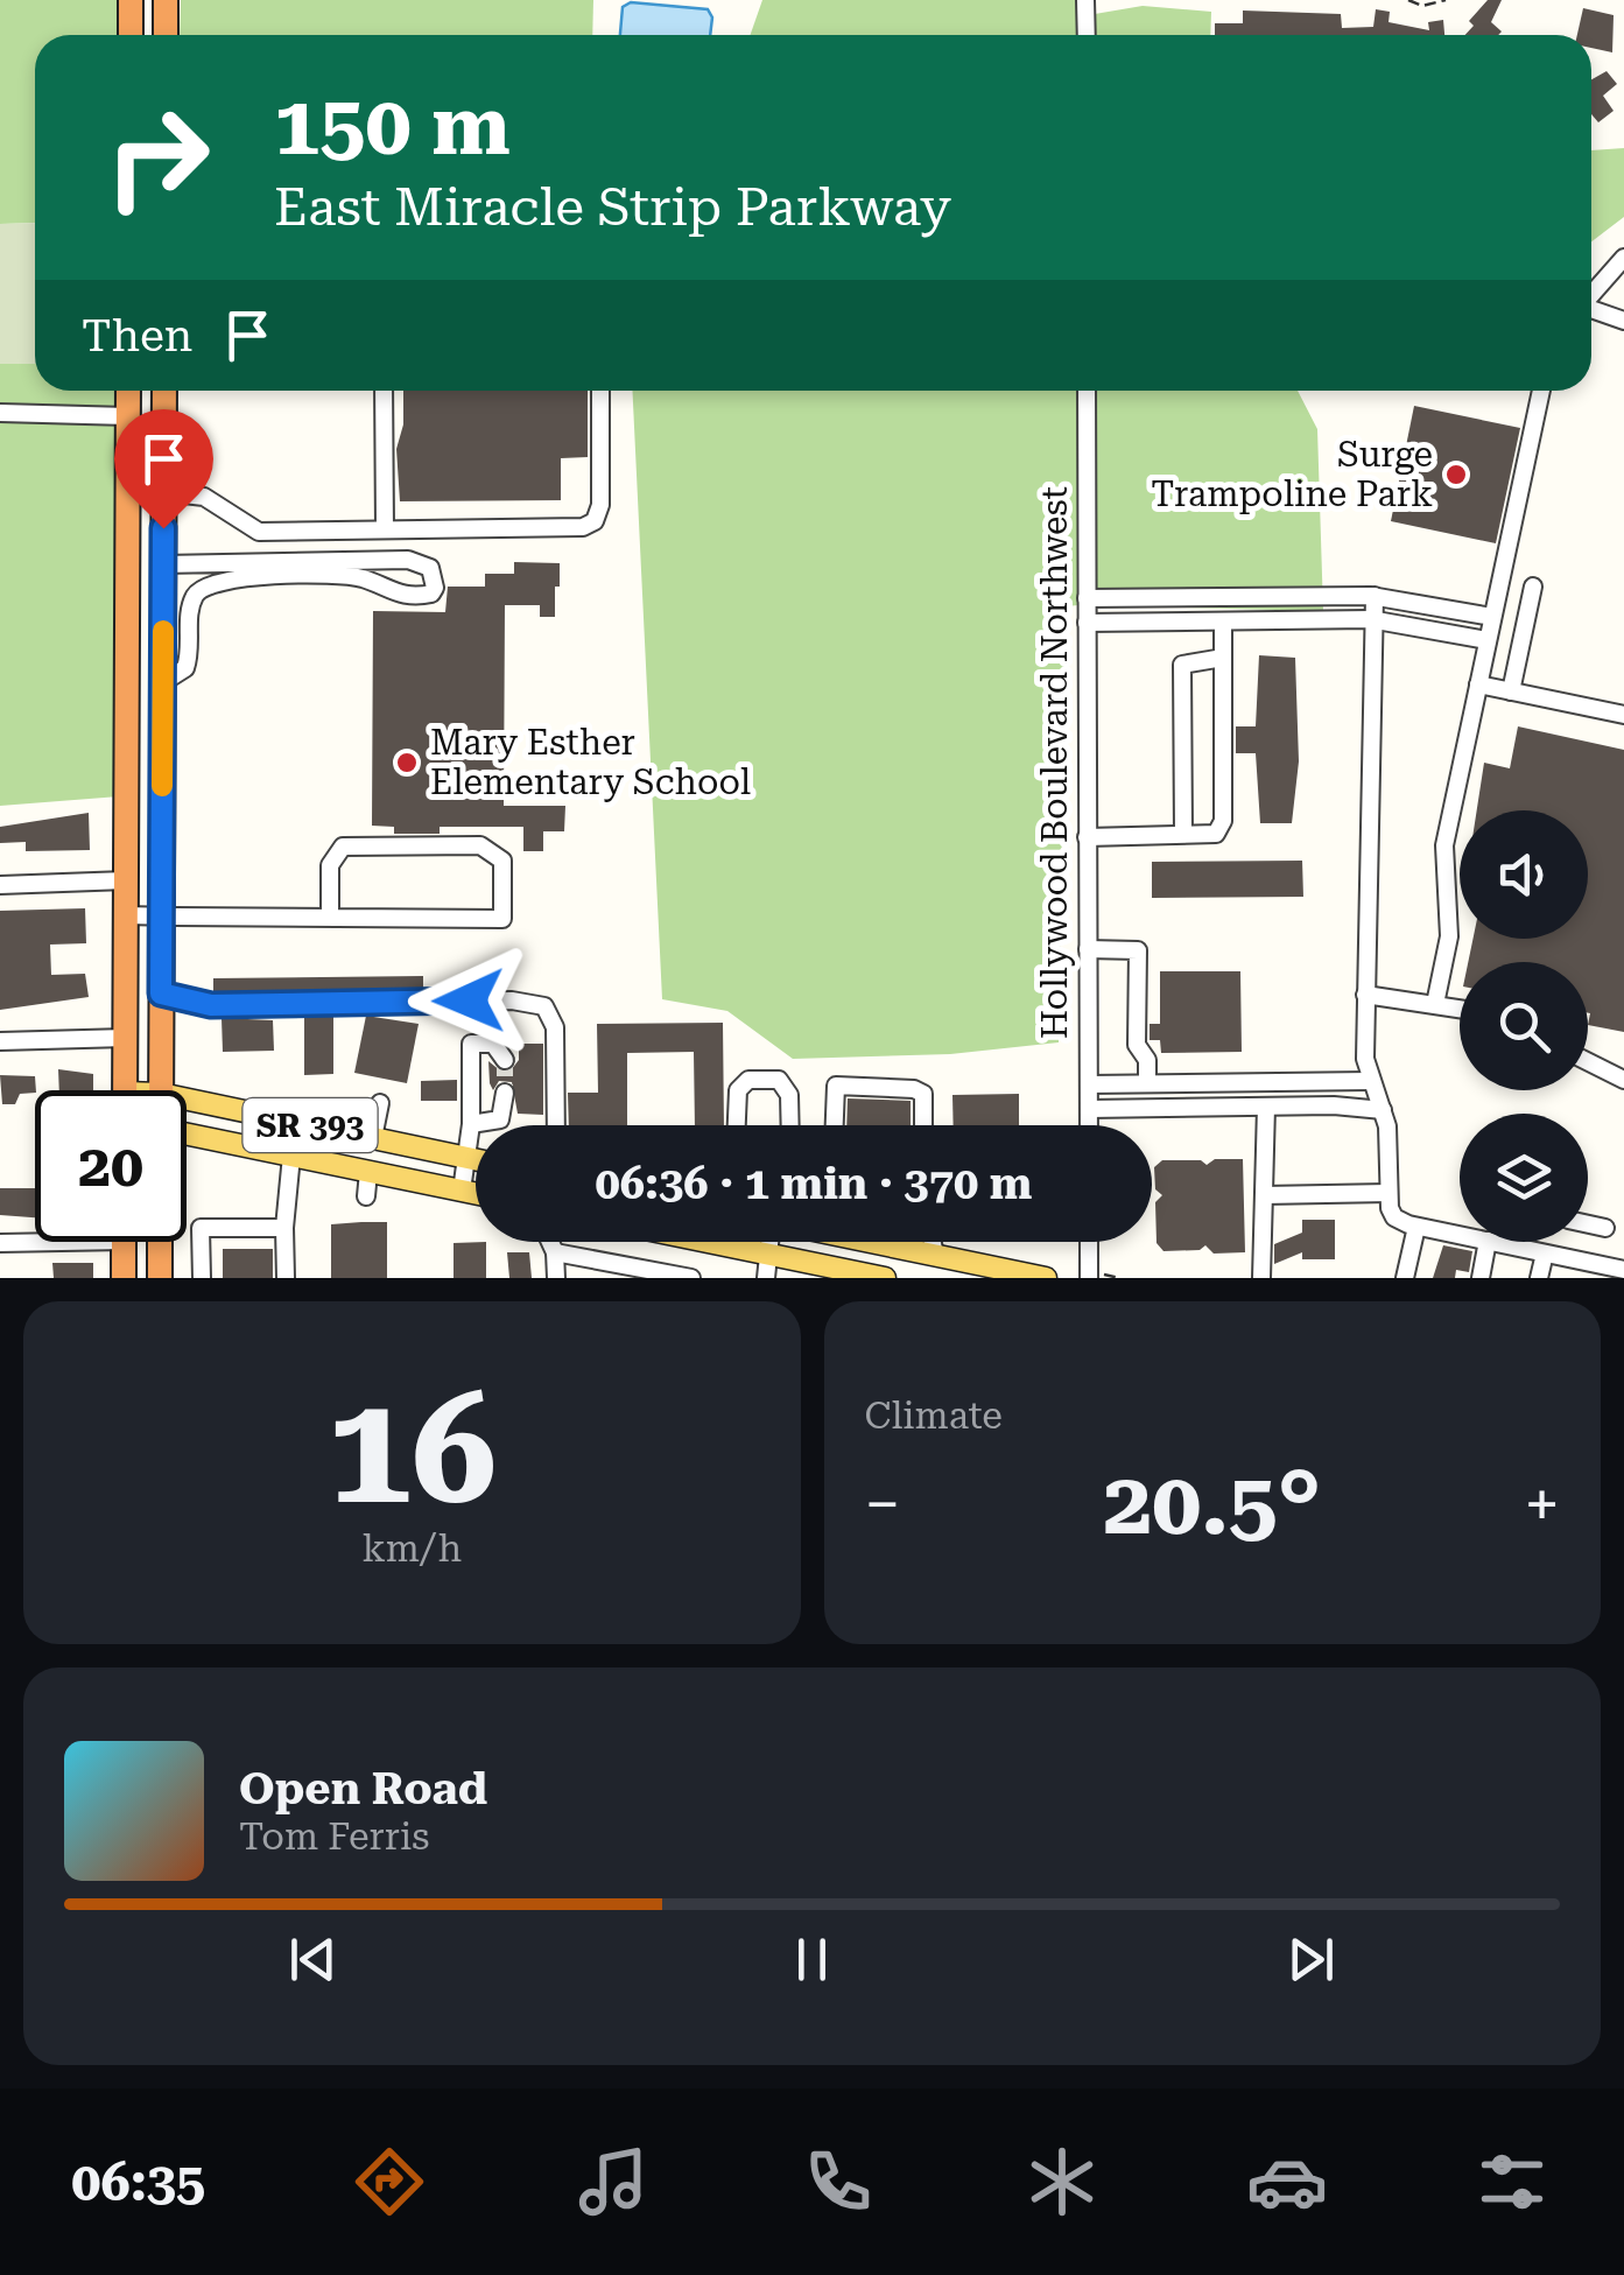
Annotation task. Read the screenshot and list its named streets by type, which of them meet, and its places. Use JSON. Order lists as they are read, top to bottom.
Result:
{
  "streets": {
    "main road": ["SR 393"],
    "street": ["Hollywood Boulevard Northwest"]
  },
  "places": ["Surge Trampoline Park", "Mary Esther Elementary School"],
  "page": {
    "turn": ["150 m", "East Miracle Strip Parkway"],
    "then": "Then",
    "limit": "20",
    "trip": "06:36 · 1 min · 370 m",
    "tile": [
      ["16", "km/h"],
      "Climate"
    ],
    "heat": ["−", "20.5°", "+"],
    "song": ["Open Road", "Tom Ferris"],
    "tabs": "06:35"
  }
}
